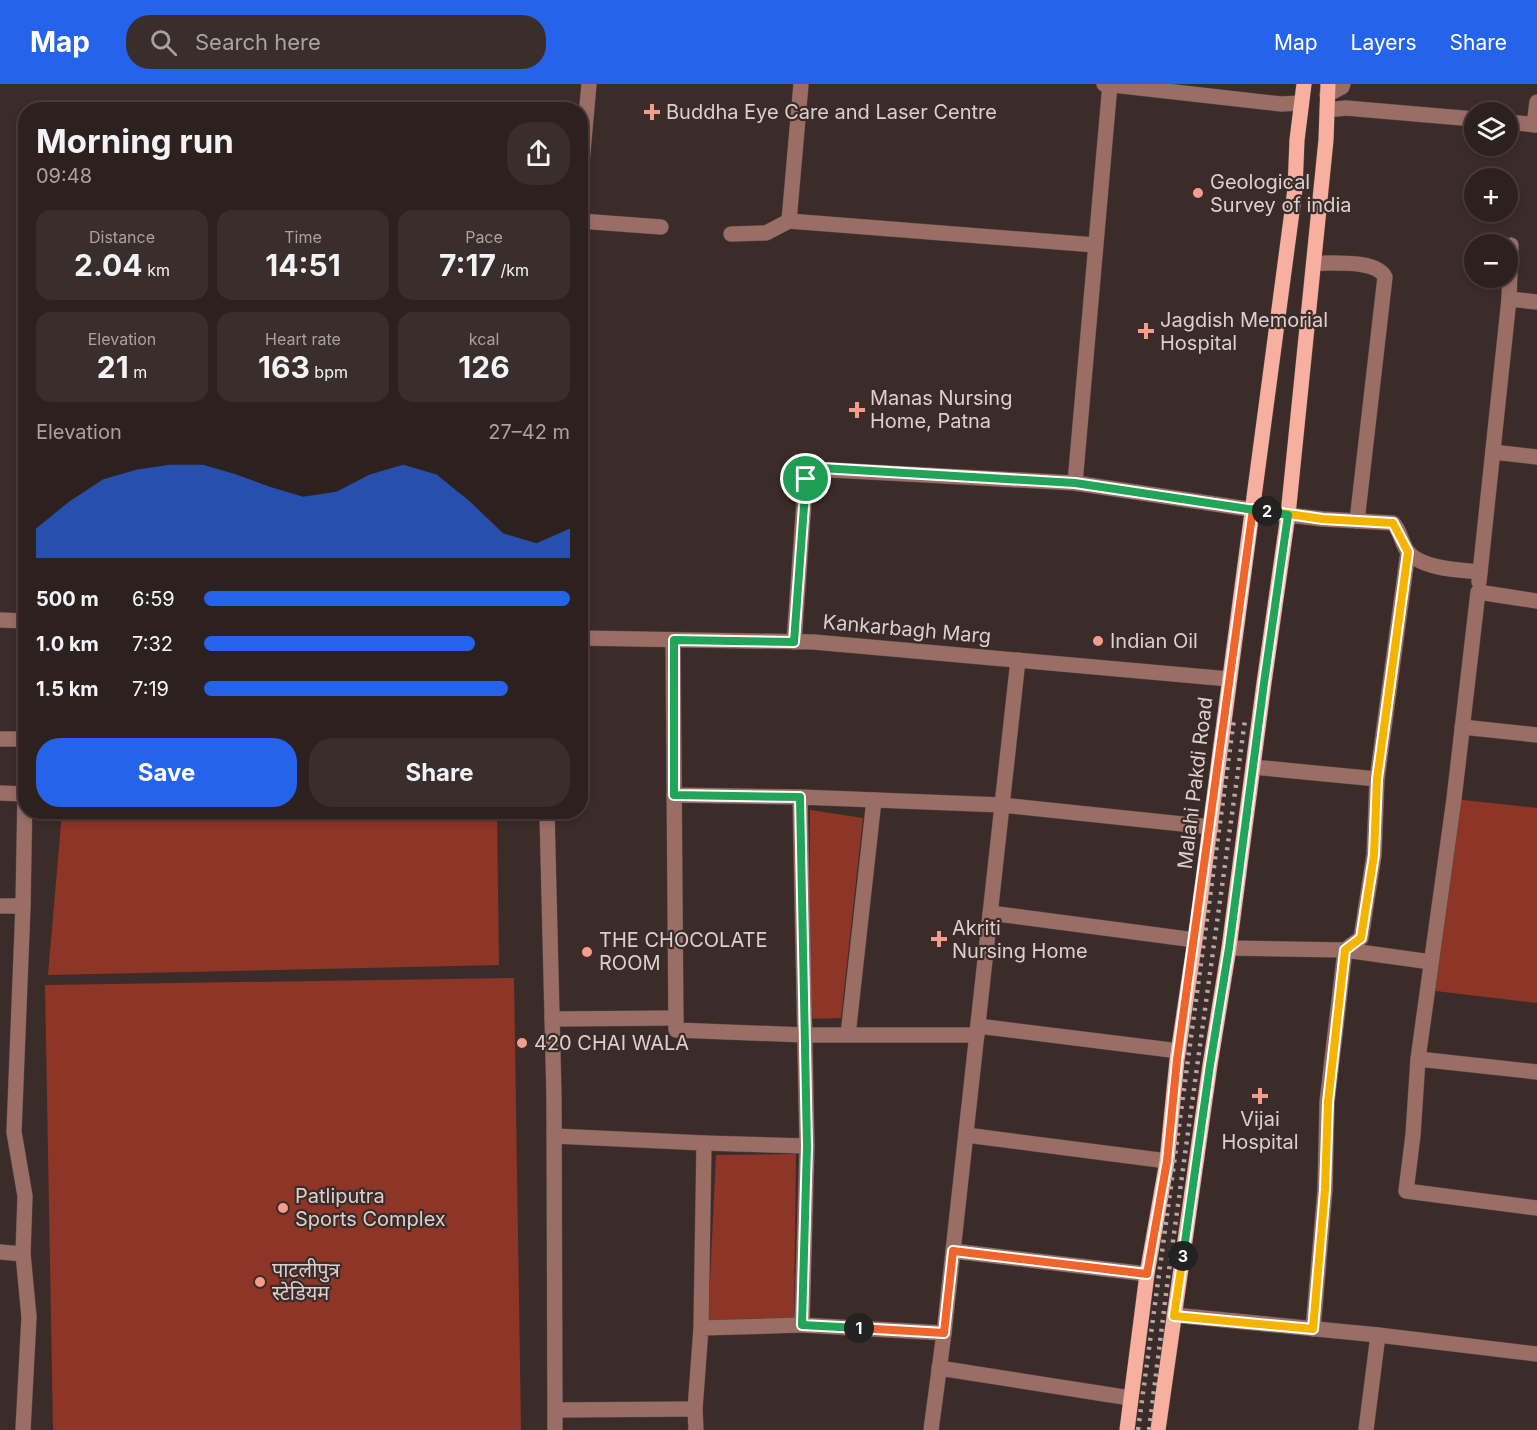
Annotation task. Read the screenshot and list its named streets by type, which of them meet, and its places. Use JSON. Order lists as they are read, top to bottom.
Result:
{
  "streets": {
    "main road": ["Malahi Pakdi Road"],
    "street": ["Kankarbagh Marg"]
  },
  "crossings": [
    ["Kankarbagh Marg", "Malahi Pakdi Road"]
  ],
  "places": {
    "health": [
      "Buddha Eye Care and Laser Centre",
      "Jagdish Memorial Hospital",
      "Manas Nursing Home, Patna",
      "Akriti Nursing Home",
      "Vijai Hospital"
    ],
    "other": [
      "Geological Survey of india",
      "Indian Oil",
      "THE CHOCOLATE ROOM",
      "420 CHAI WALA",
      "Patliputra Sports Complex",
      "पाटलीपुत्र स्टेडियम"
    ]
  },
  "page": {
    "header": "Map",
    "search": "Search here",
    "nav": ["Map", "Layers", "Share"],
    "map_buttons": ["+", "−"],
    "heading": ["Morning run", "09:48"],
    "stats": [
      ["Distance", "2.04 km"],
      ["Time", "14:51"],
      ["Pace", "7:17 /km"],
      ["Elevation", "21 m"],
      ["Heart rate", "163 bpm"],
      ["kcal", "126"]
    ],
    "chart": ["Elevation", "27–42 m"],
    "pins": ["2", "3", "1"],
    "list": [
      {
        "name": "500 m",
        "note": "6:59"
      },
      {
        "name": "1.0 km",
        "note": "7:32"
      },
      {
        "name": "1.5 km",
        "note": "7:19"
      }
    ],
    "buttons": ["Save", "Share"]
  }
}
